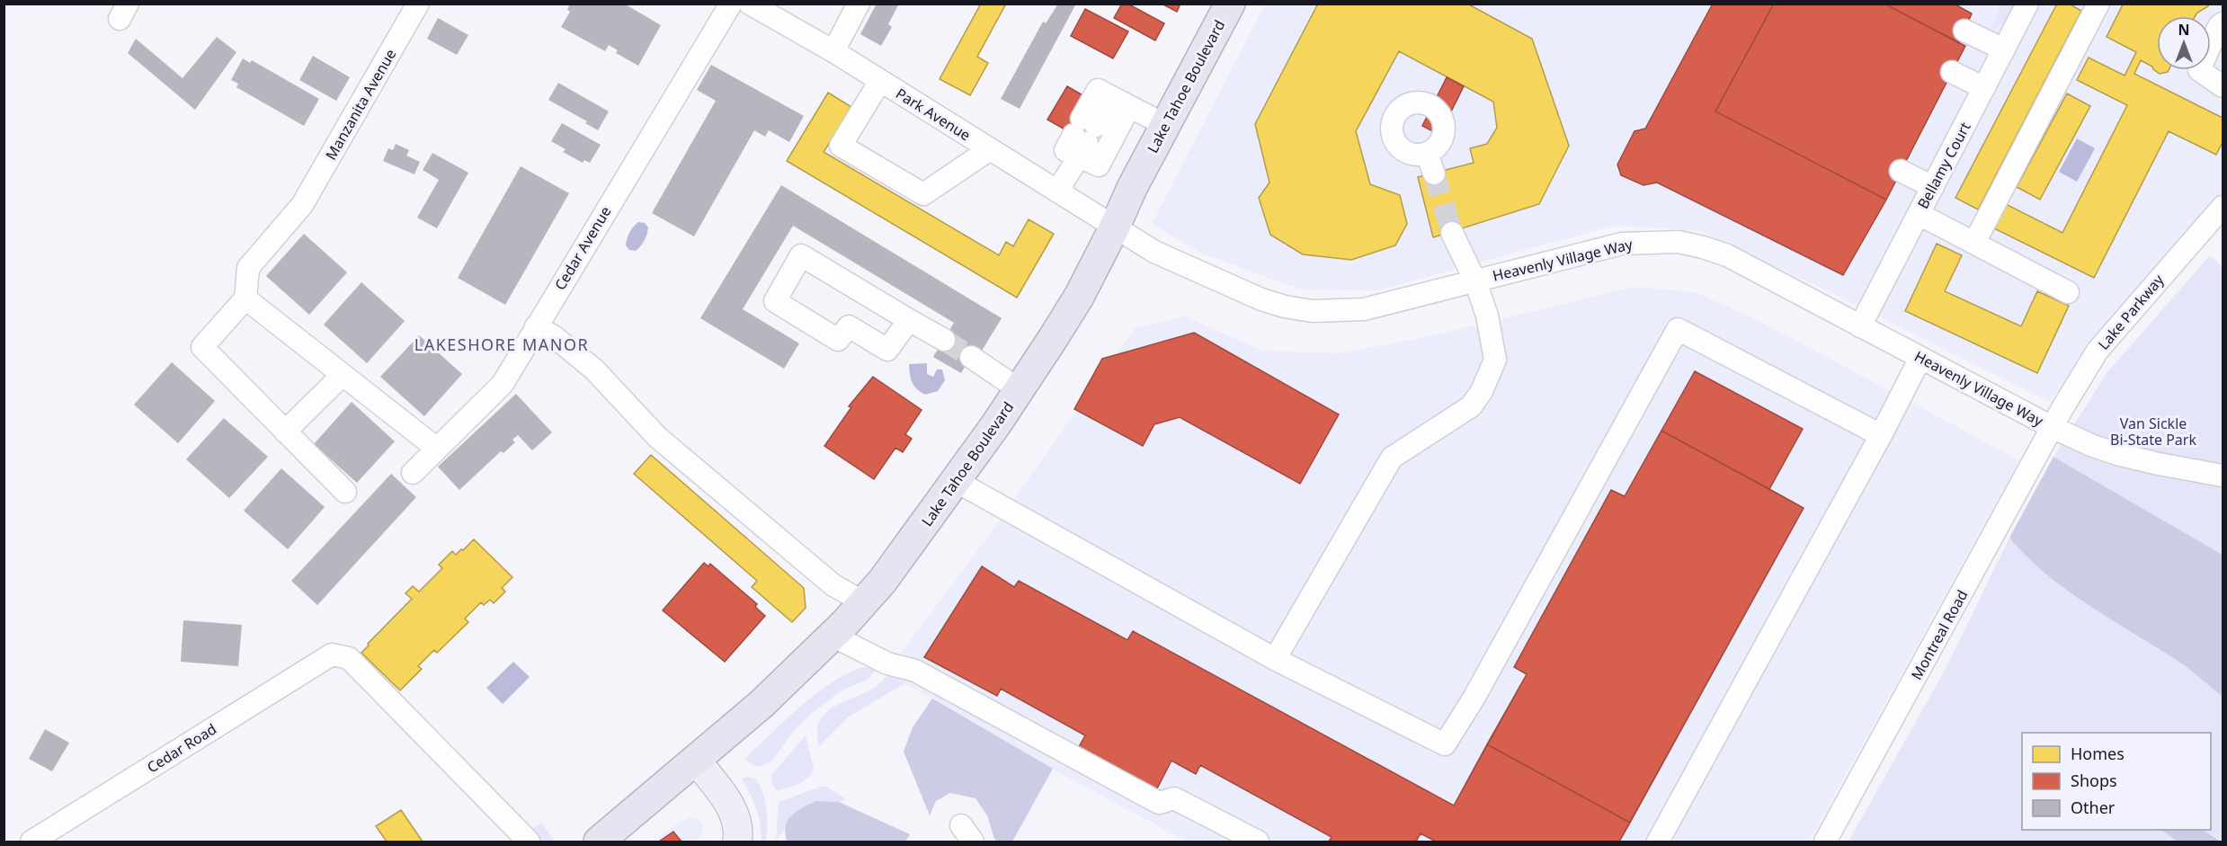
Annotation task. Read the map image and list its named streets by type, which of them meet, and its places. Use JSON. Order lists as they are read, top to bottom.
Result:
{
  "streets": {
    "highway": ["Lake Tahoe Boulevard"],
    "street": [
      "Manzanita Avenue",
      "Park Avenue",
      "Bellamy Court",
      "Cedar Avenue",
      "Heavenly Village Way",
      "Lake Parkway",
      "Montreal Road",
      "Cedar Road"
    ]
  },
  "crossings": [
    ["Lake Tahoe Boulevard", "Park Avenue"],
    ["Lake Tahoe Boulevard", "Heavenly Village Way"],
    ["Park Avenue", "Heavenly Village Way"],
    ["Bellamy Court", "Heavenly Village Way"],
    ["Heavenly Village Way", "Lake Parkway"],
    ["Heavenly Village Way", "Montreal Road"],
    ["Lake Parkway", "Montreal Road"]
  ],
  "districts": ["LAKESHORE MANOR"],
  "parks": ["Van Sickle Bi-State Park"],
  "legend": ["Homes", "Shops", "Other"],
  "north": "top"
}
